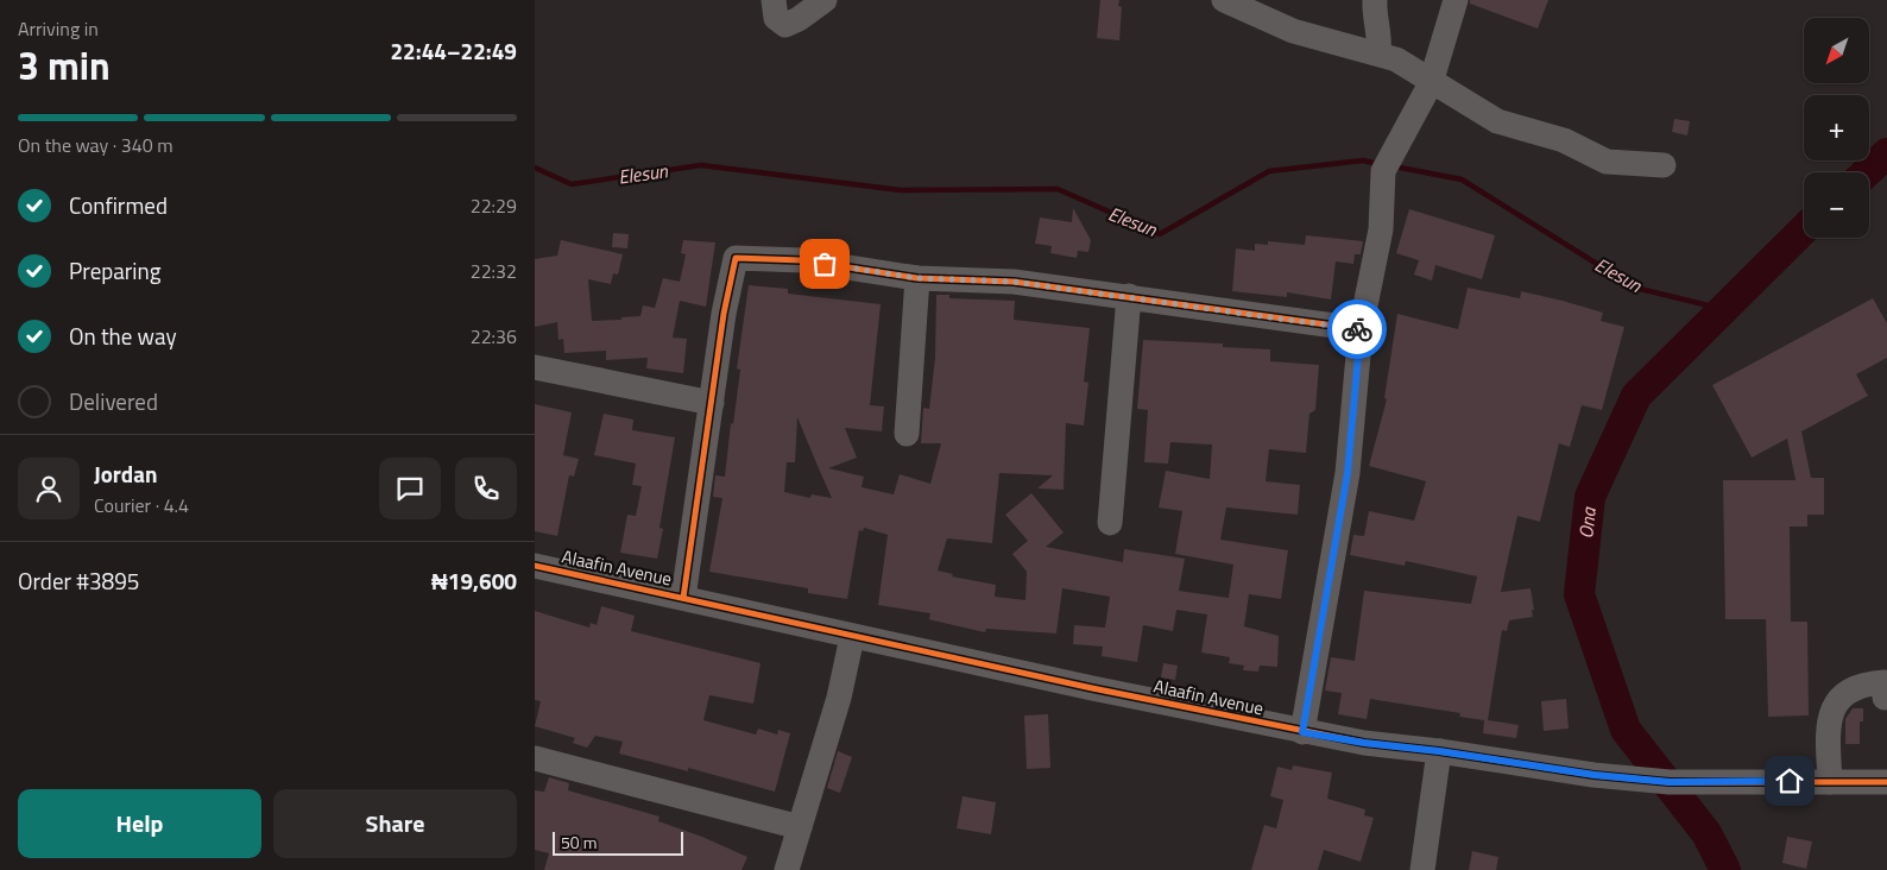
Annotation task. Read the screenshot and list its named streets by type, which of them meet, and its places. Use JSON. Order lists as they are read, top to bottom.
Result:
{
  "streets": {
    "street": ["Alaafin Avenue"]
  },
  "water": ["Elesun", "Ona"],
  "scale_bar": "50 m",
  "north": "bottom left",
  "page": {
    "heading": ["3 min", "Arriving in", "22:44–22:49"],
    "panel": [
      "Jordan",
      "Courier · 4.4",
      "Order #3895",
      "₦19,600"
    ],
    "map_buttons": ["+", "−"],
    "bar": "On the way · 340 m",
    "list": [
      ["Confirmed", "22:29"],
      ["Preparing", "22:32"],
      ["On the way", "22:36"],
      "Delivered"
    ],
    "buttons": ["Help", "Share"],
    "scale": "50 m"
  }
}
